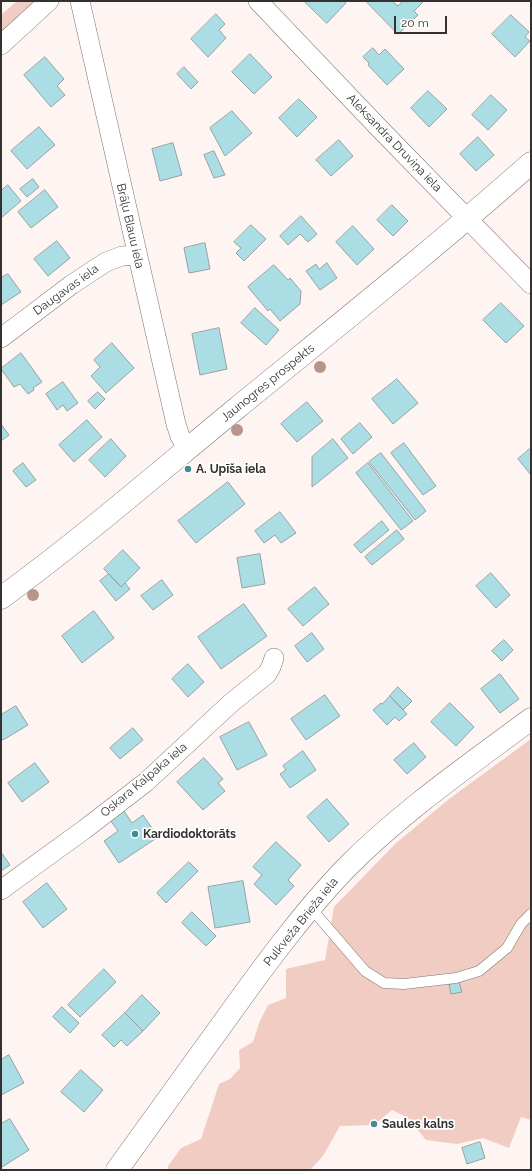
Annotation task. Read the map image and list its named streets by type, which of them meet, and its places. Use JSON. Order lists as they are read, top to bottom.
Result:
{
  "streets": {
    "street": [
      "Aleksandra Druviņa iela",
      "Brāļu Blauu iela",
      "Daugavas iela",
      "Jaunogres prospekts",
      "Oskara Kalpaka iela",
      "Pulkveža Brieža iela"
    ]
  },
  "crossings": [
    ["Aleksandra Druviņa iela", "Jaunogres prospekts"],
    ["Brāļu Blauu iela", "Daugavas iela"],
    ["Brāļu Blauu iela", "Jaunogres prospekts"]
  ],
  "places": ["A. Upīša iela", "Kardiodoktorāts", "Saules kalns"],
  "scale_bar": "20 m"
}
